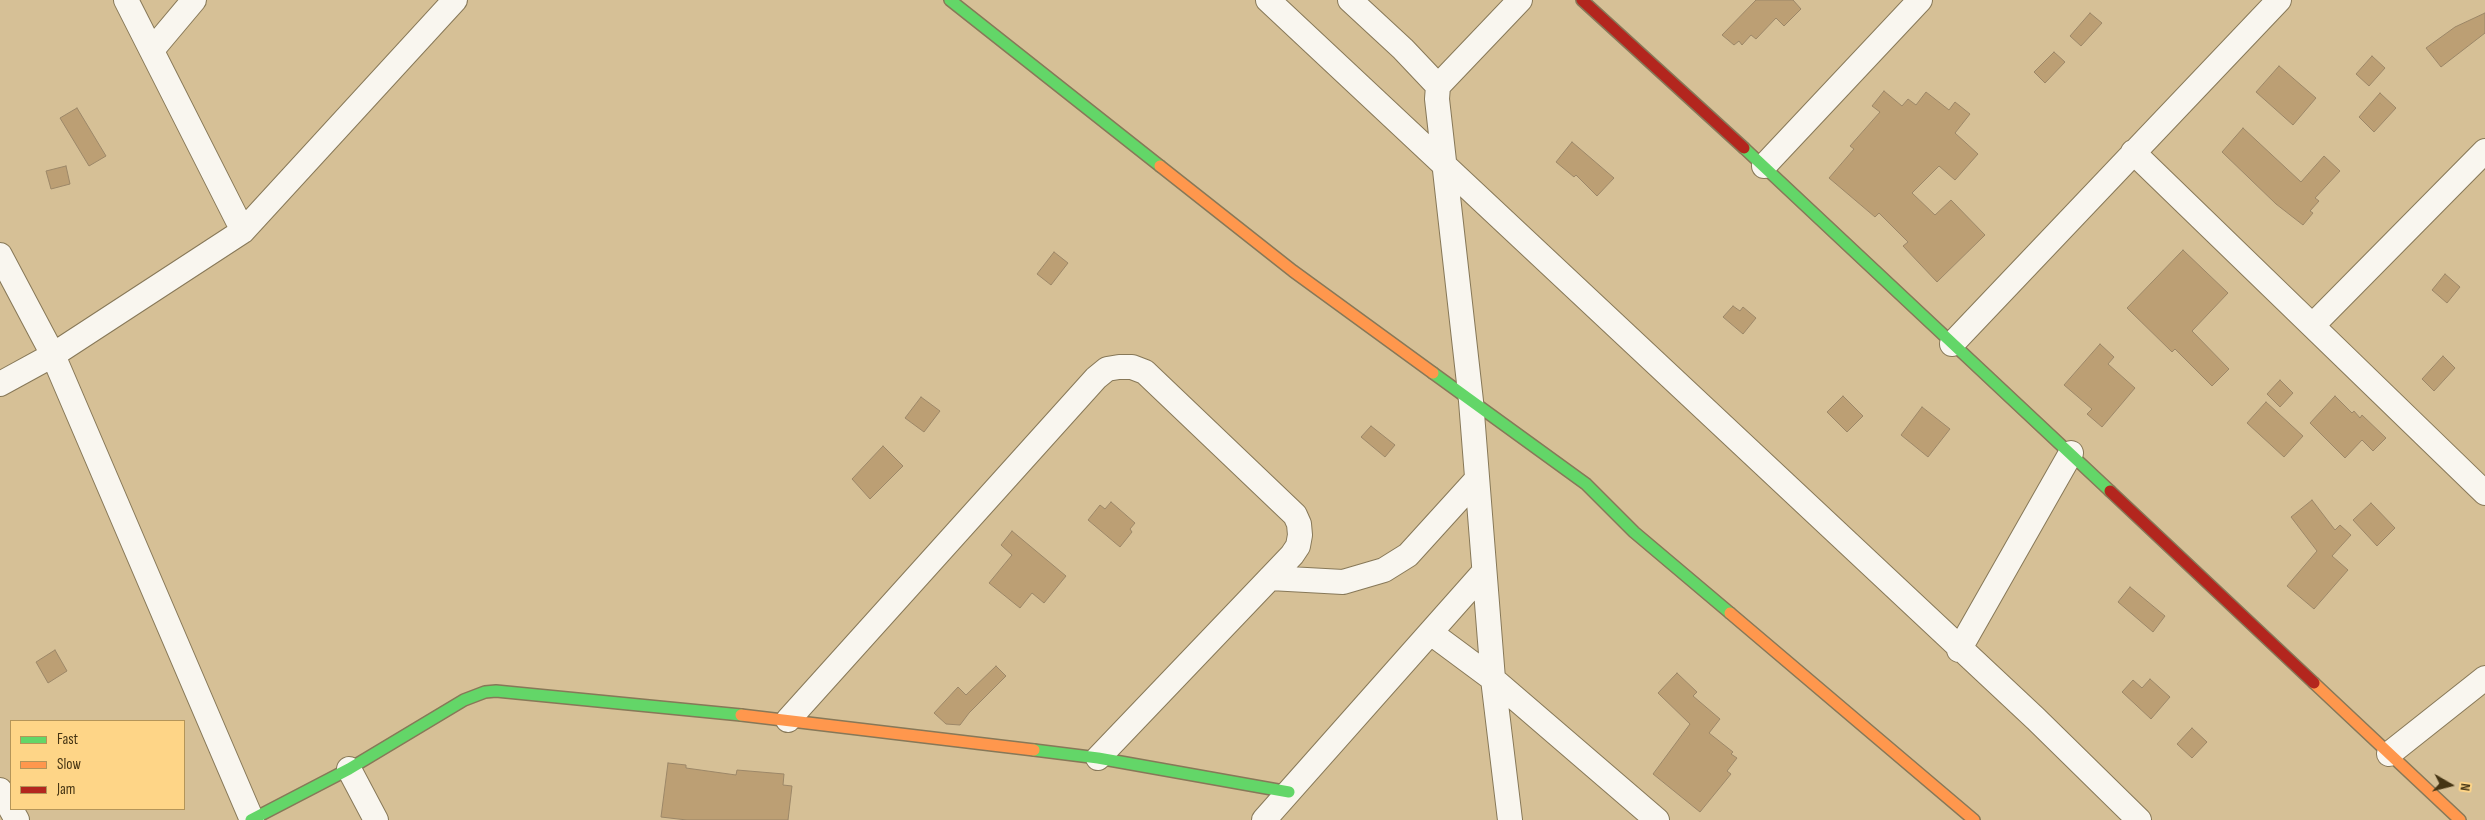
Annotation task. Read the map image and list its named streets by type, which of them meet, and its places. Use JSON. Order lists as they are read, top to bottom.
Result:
{
  "legend": ["Fast", "Slow", "Jam"],
  "north": "right"
}
